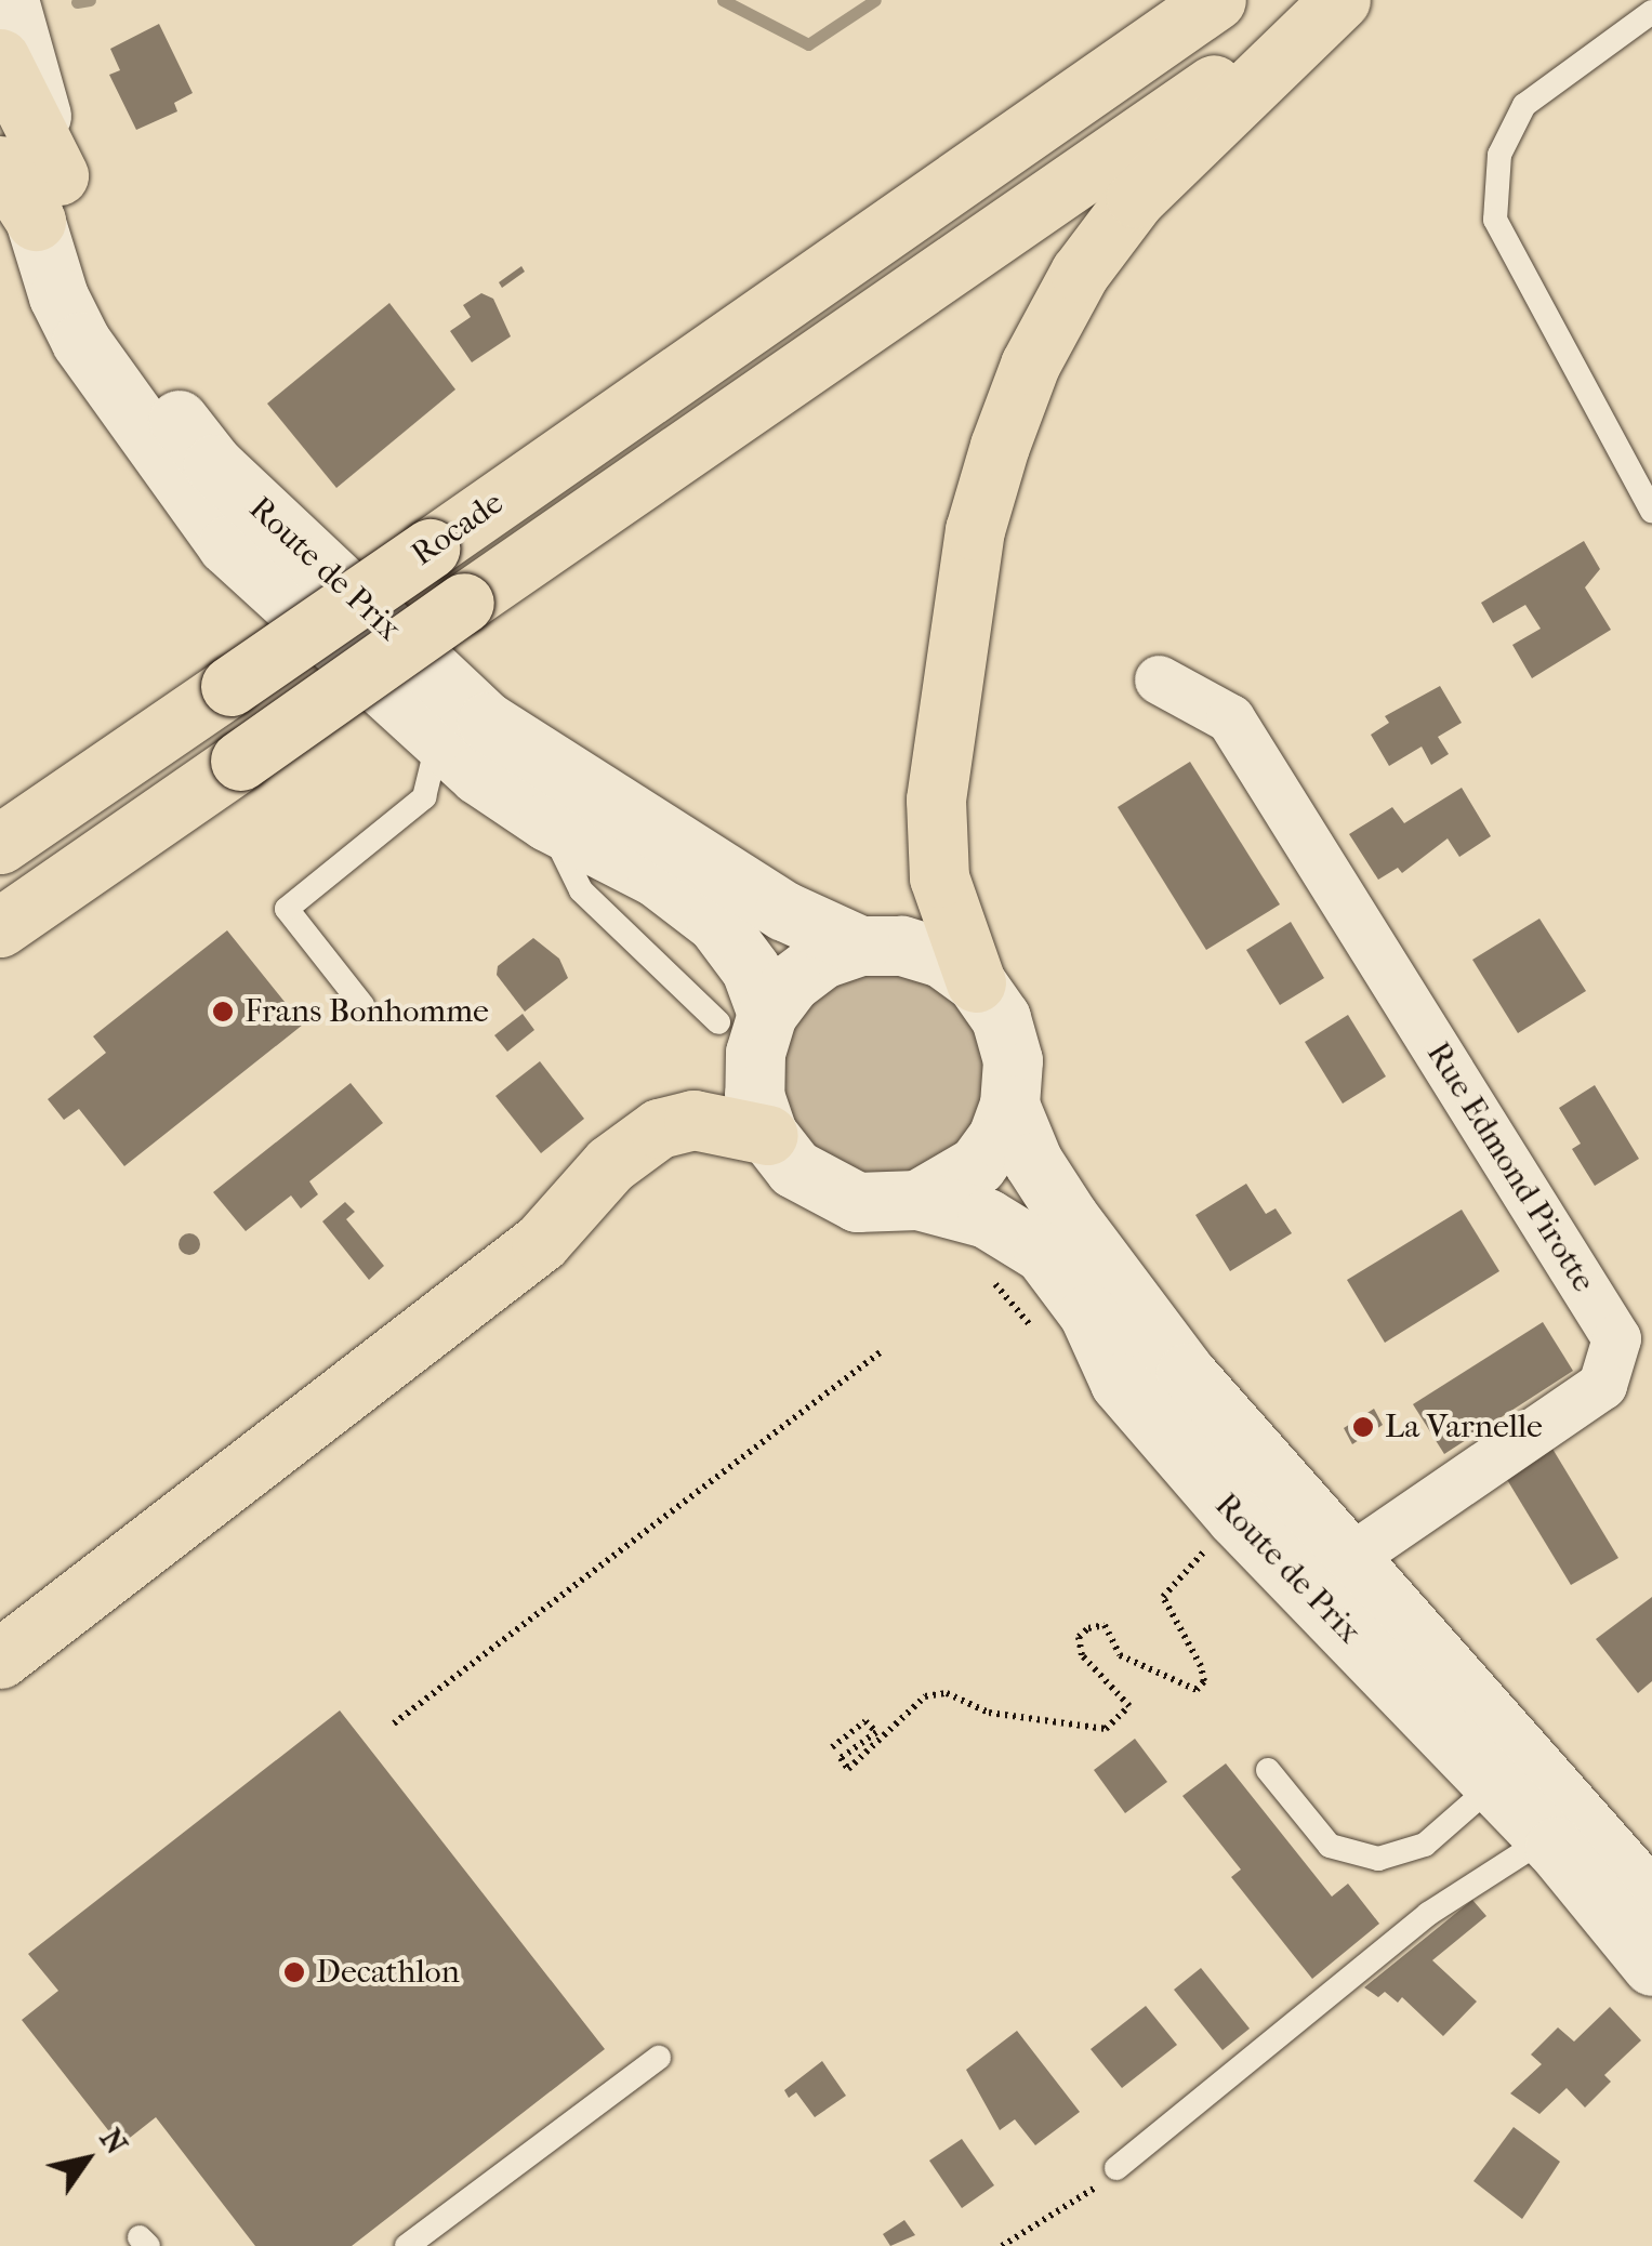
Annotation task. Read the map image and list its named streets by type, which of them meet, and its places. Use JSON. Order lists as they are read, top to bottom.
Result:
{
  "streets": {
    "highway": ["Rocade"],
    "main road": ["Route de Prix"],
    "street": ["Rue Edmond Pirotte"]
  },
  "crossings": [
    ["Route de Prix", "Rue Edmond Pirotte"]
  ],
  "places": ["Frans Bonhomme", "La Varnelle", "Decathlon"],
  "north": "top right"
}
